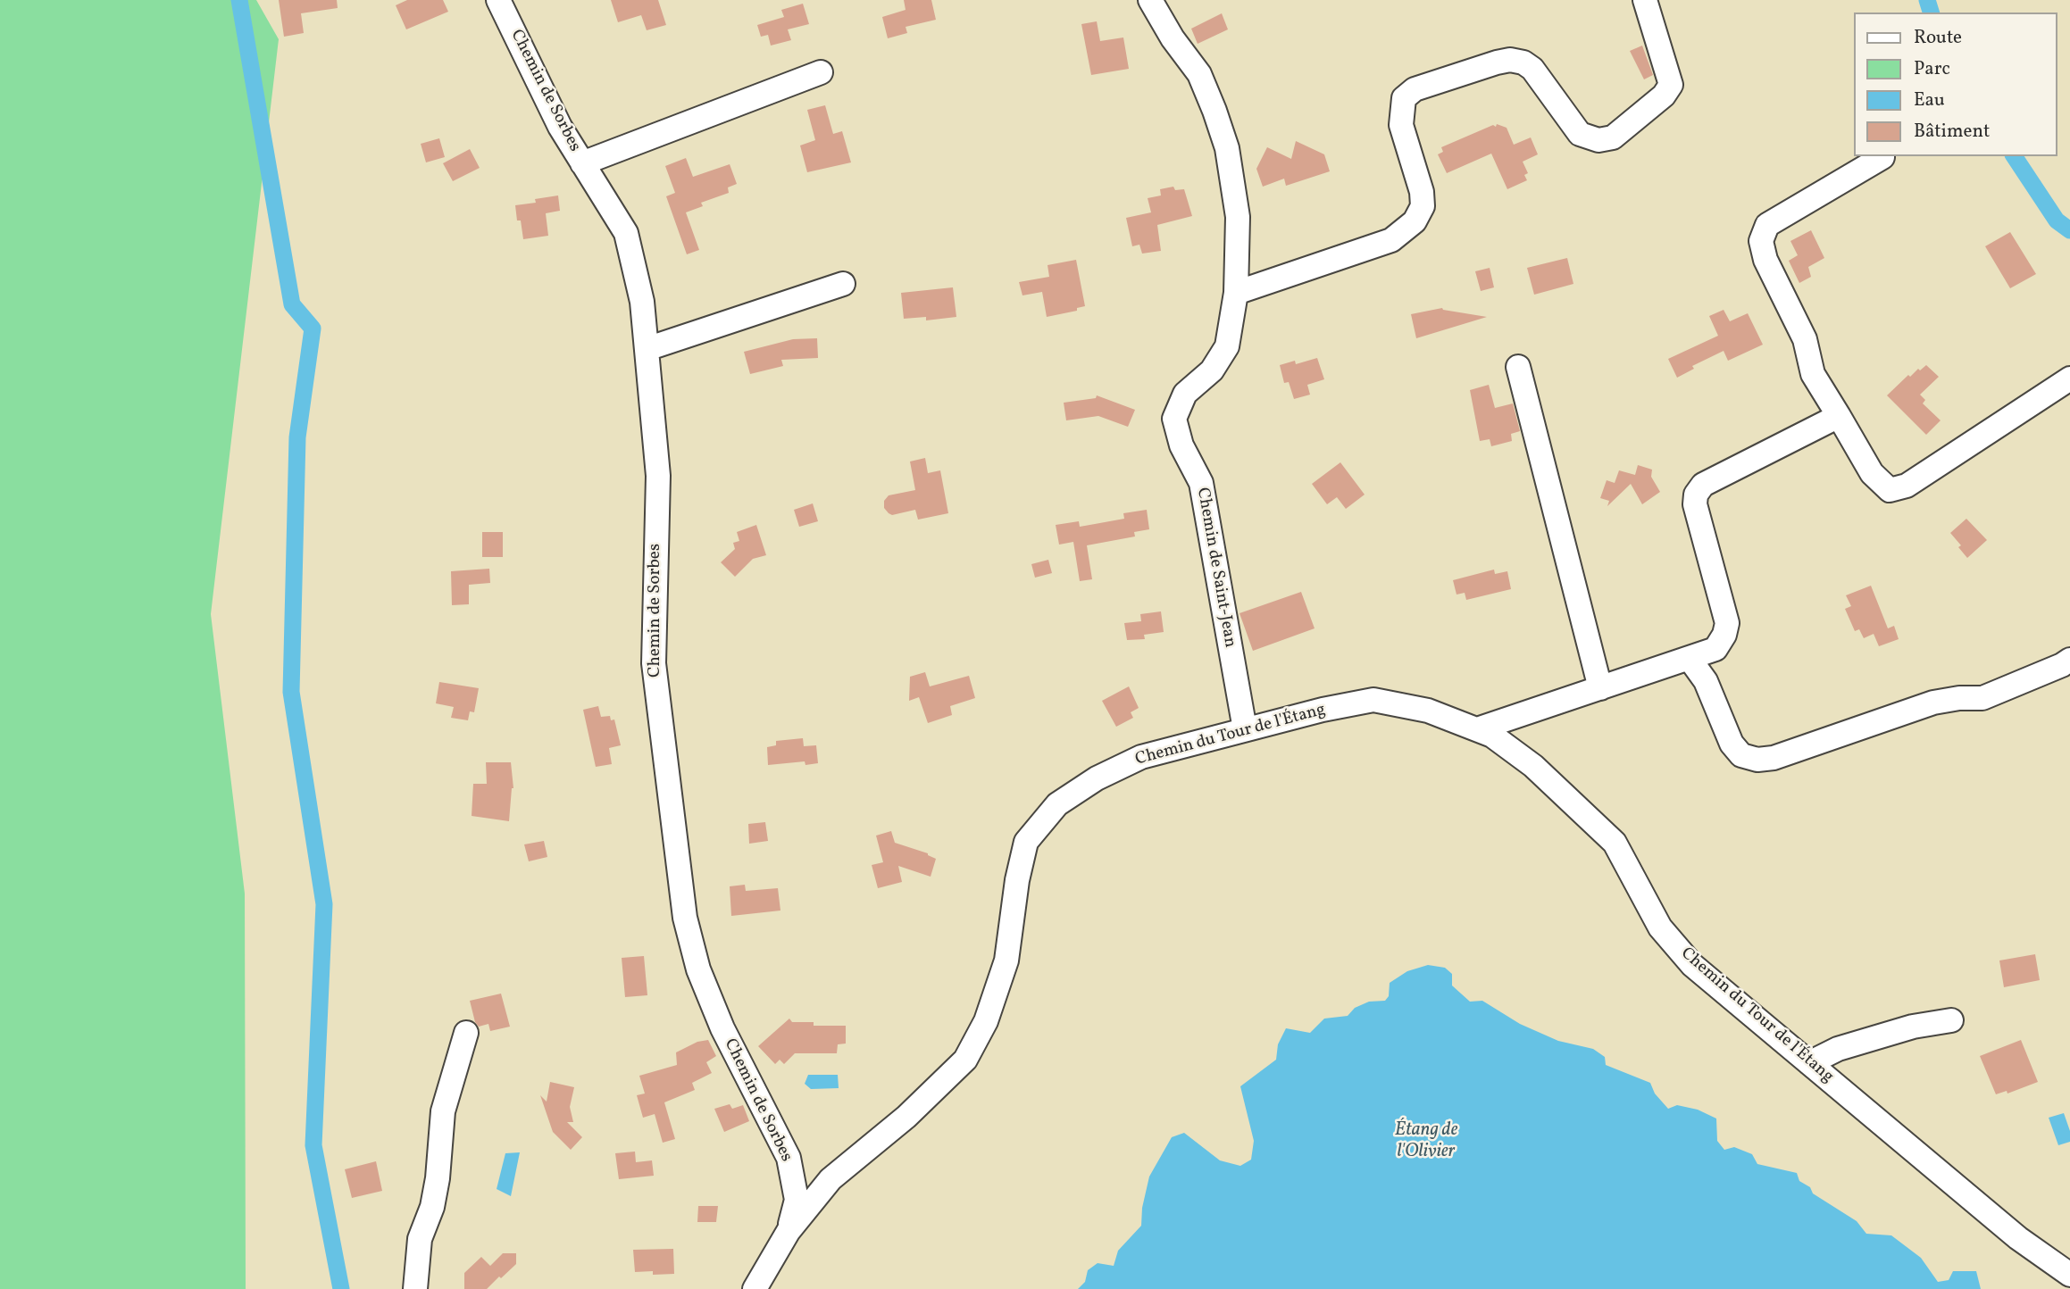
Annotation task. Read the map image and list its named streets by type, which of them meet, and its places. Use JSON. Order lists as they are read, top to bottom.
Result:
{
  "streets": {
    "street": ["Chemin de Sorbes", "Chemin de Saint-Jean", "Chemin du Tour de l'Étang"]
  },
  "crossings": [
    ["Chemin de Sorbes", "Chemin du Tour de l'Étang"],
    ["Chemin de Saint-Jean", "Chemin du Tour de l'Étang"]
  ],
  "water": ["Étang de l'Olivier"],
  "legend": [
    "Route",
    "Parc",
    "Eau",
    "Bâtiment"
  ]
}
